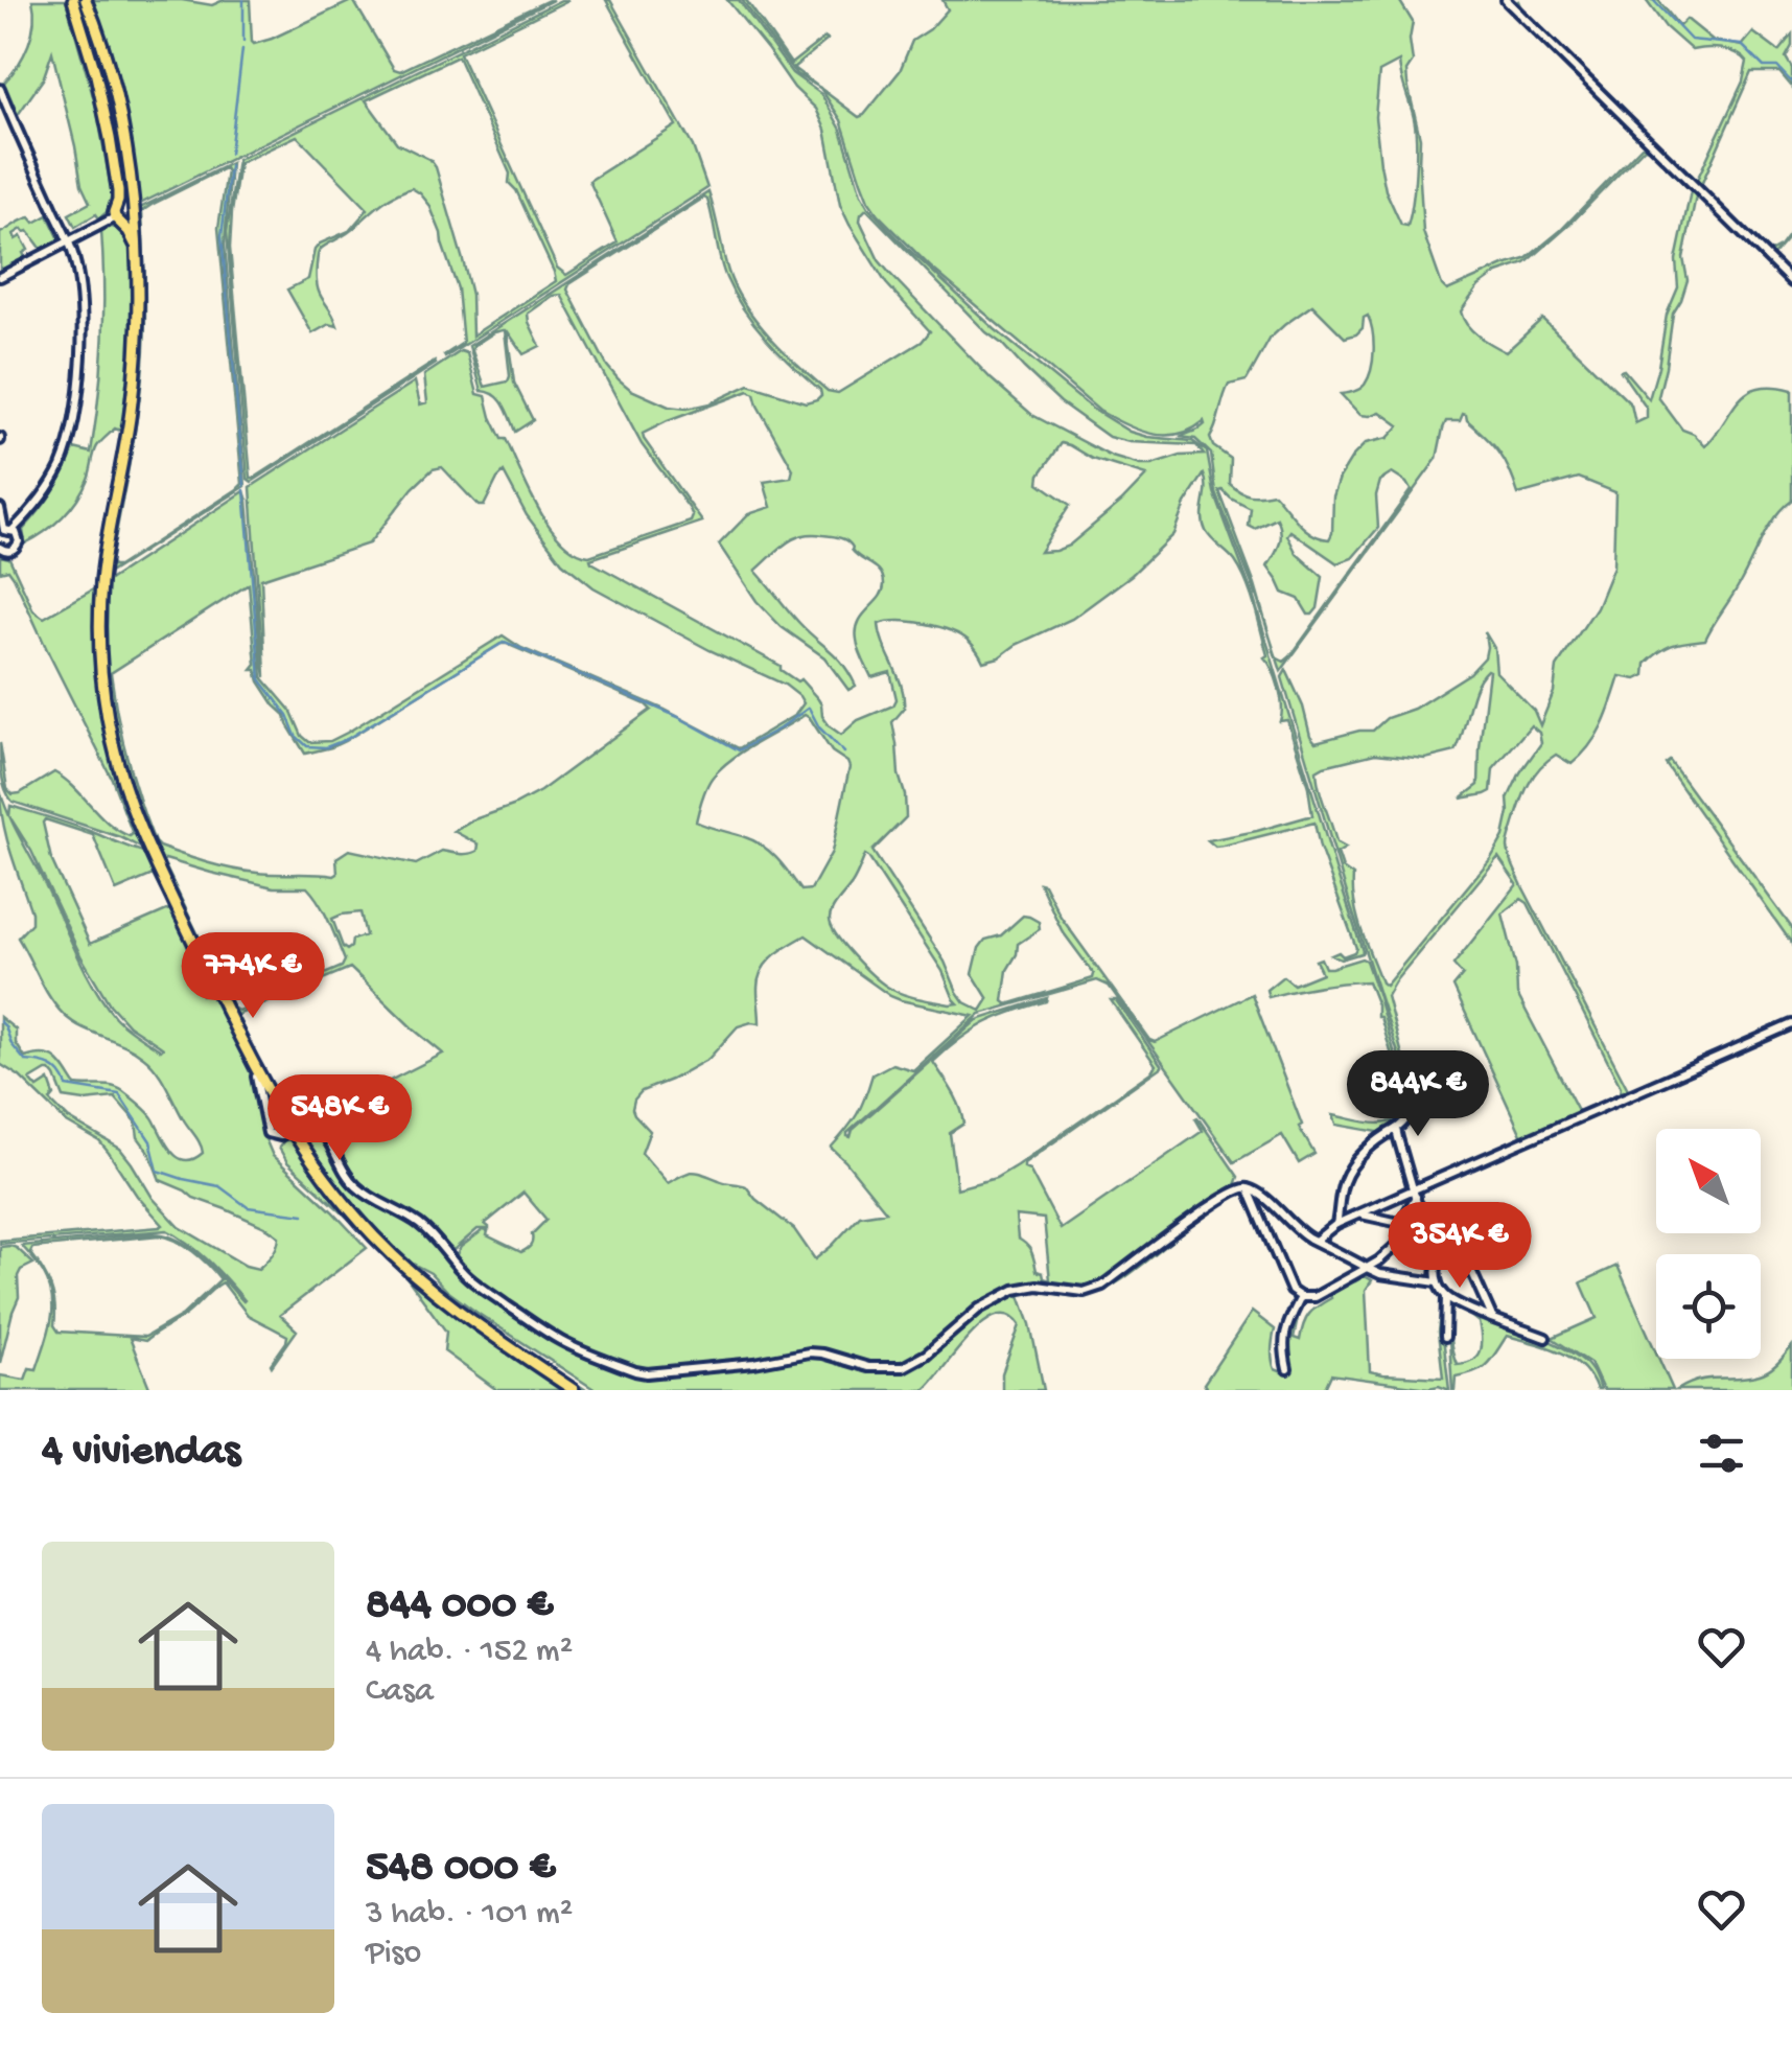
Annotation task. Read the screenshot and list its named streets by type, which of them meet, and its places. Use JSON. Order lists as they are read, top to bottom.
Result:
{
  "north": "top left",
  "page": {
    "price": [
      "774K €",
      "844K €",
      "548K €",
      "354K €"
    ],
    "heading": "4 viviendas",
    "list": [
      {
        "name": "844 000 €",
        "note": "4 hab. · 152 m² · Casa"
      },
      {
        "name": "548 000 €",
        "note": "3 hab. · 101 m² · Piso"
      }
    ]
  }
}
